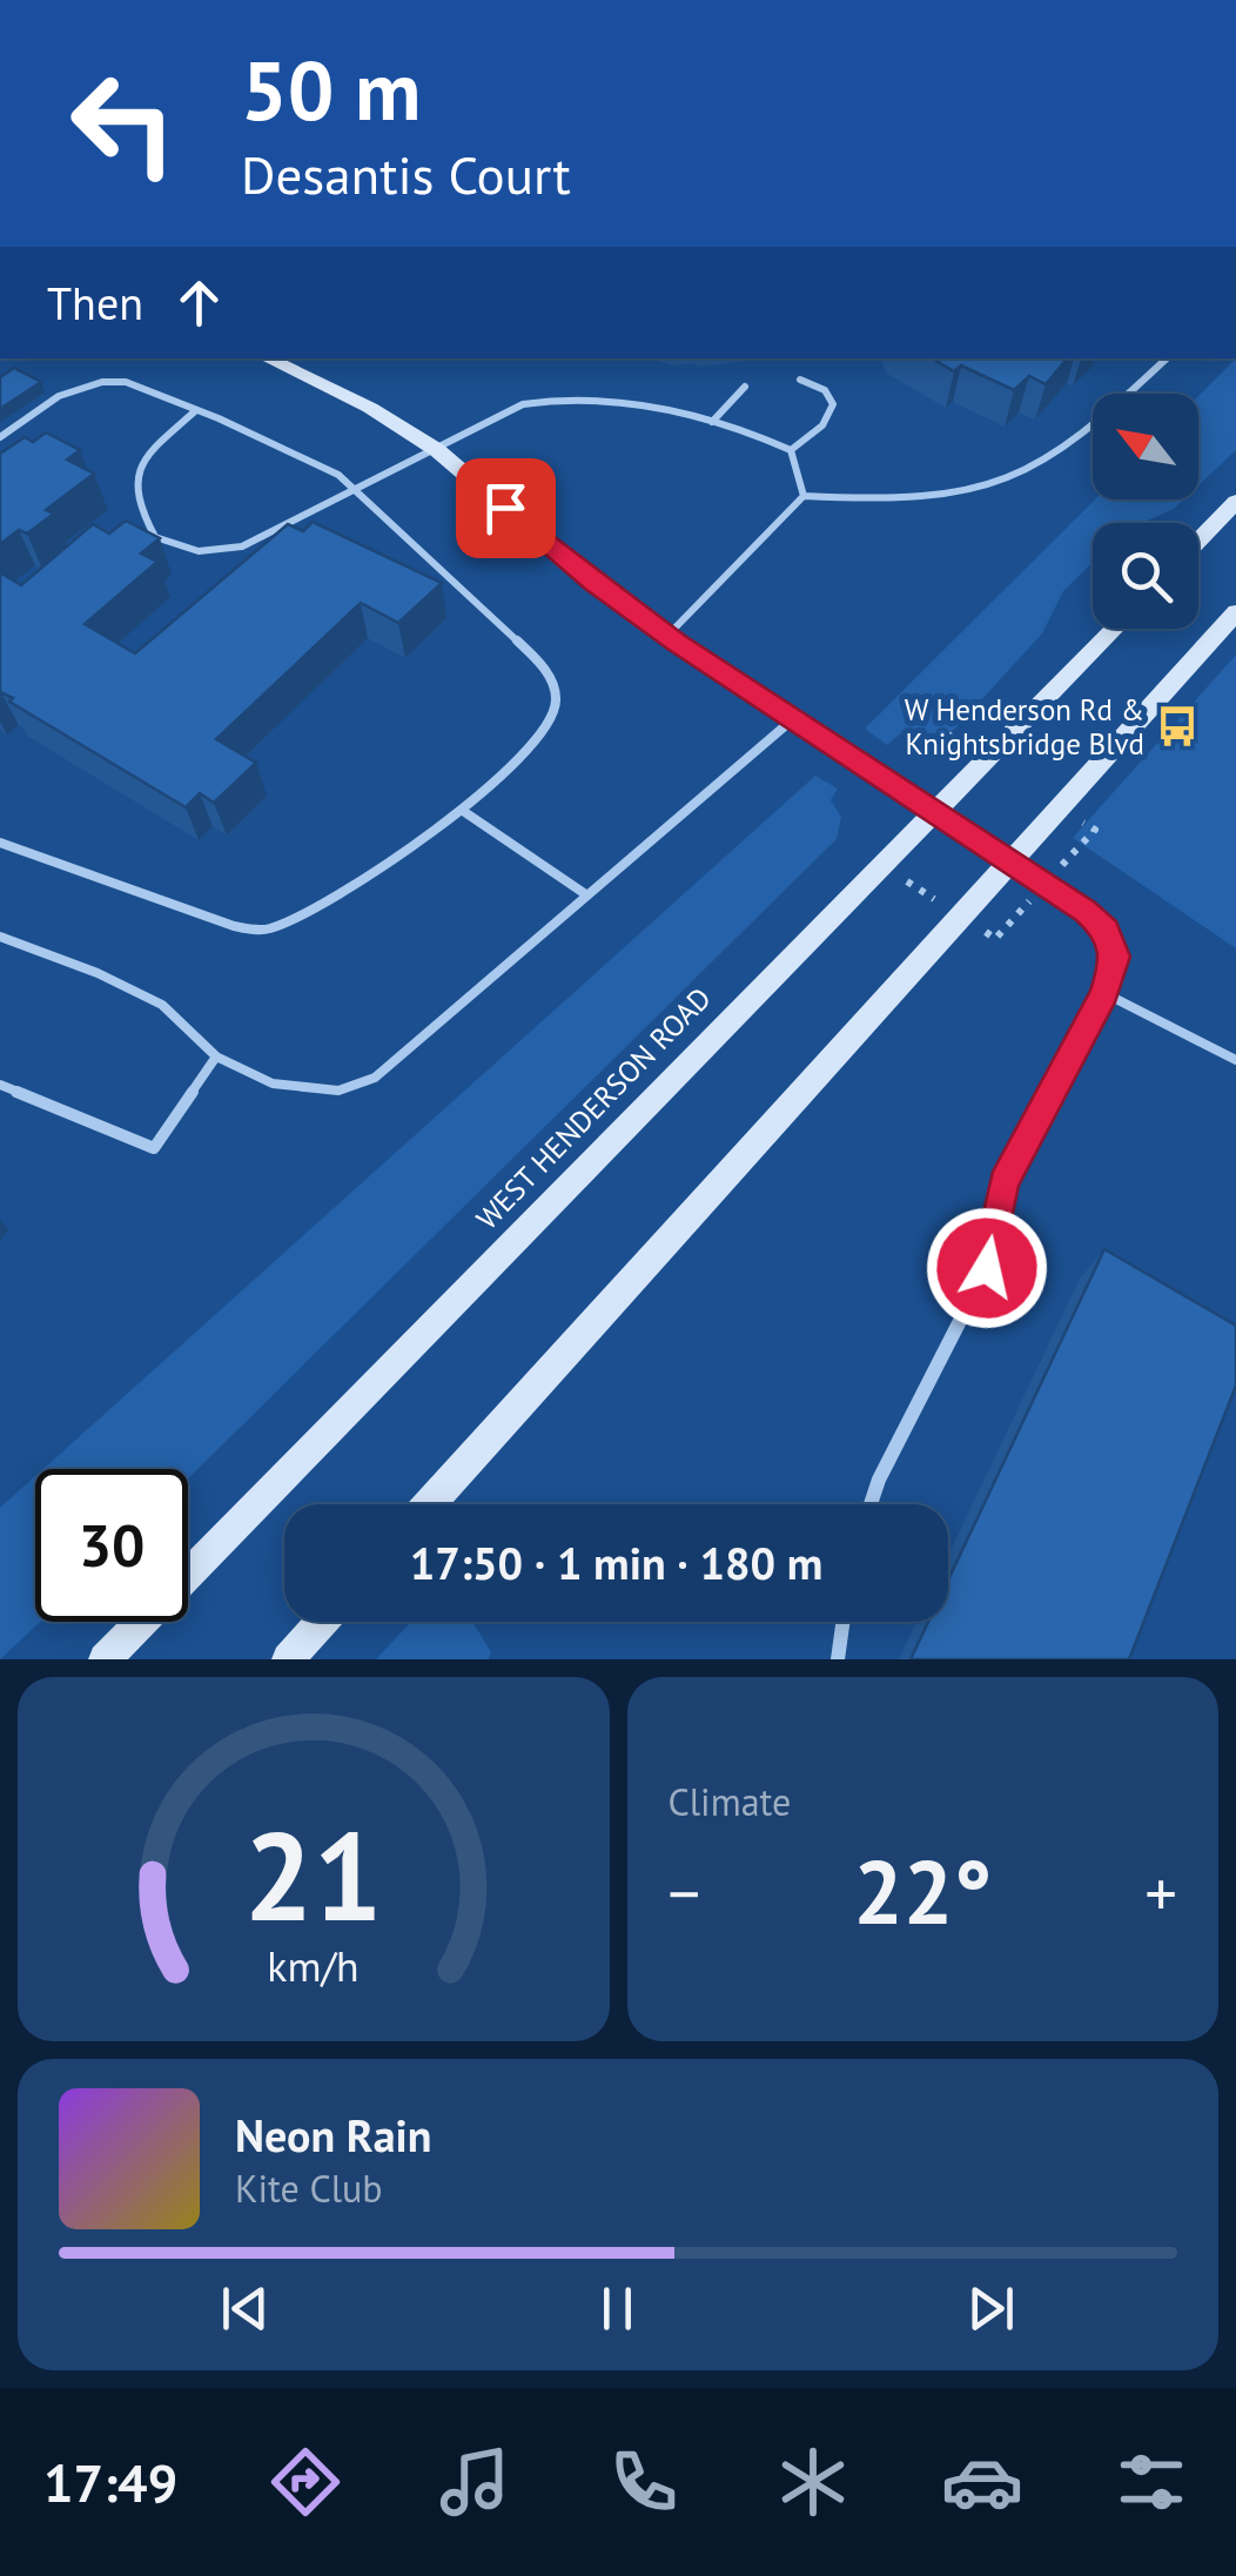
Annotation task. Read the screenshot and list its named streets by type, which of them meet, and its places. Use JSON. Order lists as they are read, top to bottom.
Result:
{
  "streets": {
    "main road": ["WEST HENDERSON ROAD"]
  },
  "places": {
    "bus stop": ["W Henderson Rd & Knightsbridge Blvd"]
  },
  "north": "top left",
  "page": {
    "turn": ["50 m", "Desantis Court"],
    "then": "Then",
    "limit": "30",
    "trip": "17:50 · 1 min · 180 m",
    "tile": "Climate",
    "heat": ["−", "22°", "+"],
    "song": ["Neon Rain", "Kite Club"],
    "tabs": "17:49",
    "gauge": ["21", "km/h"]
  }
}
